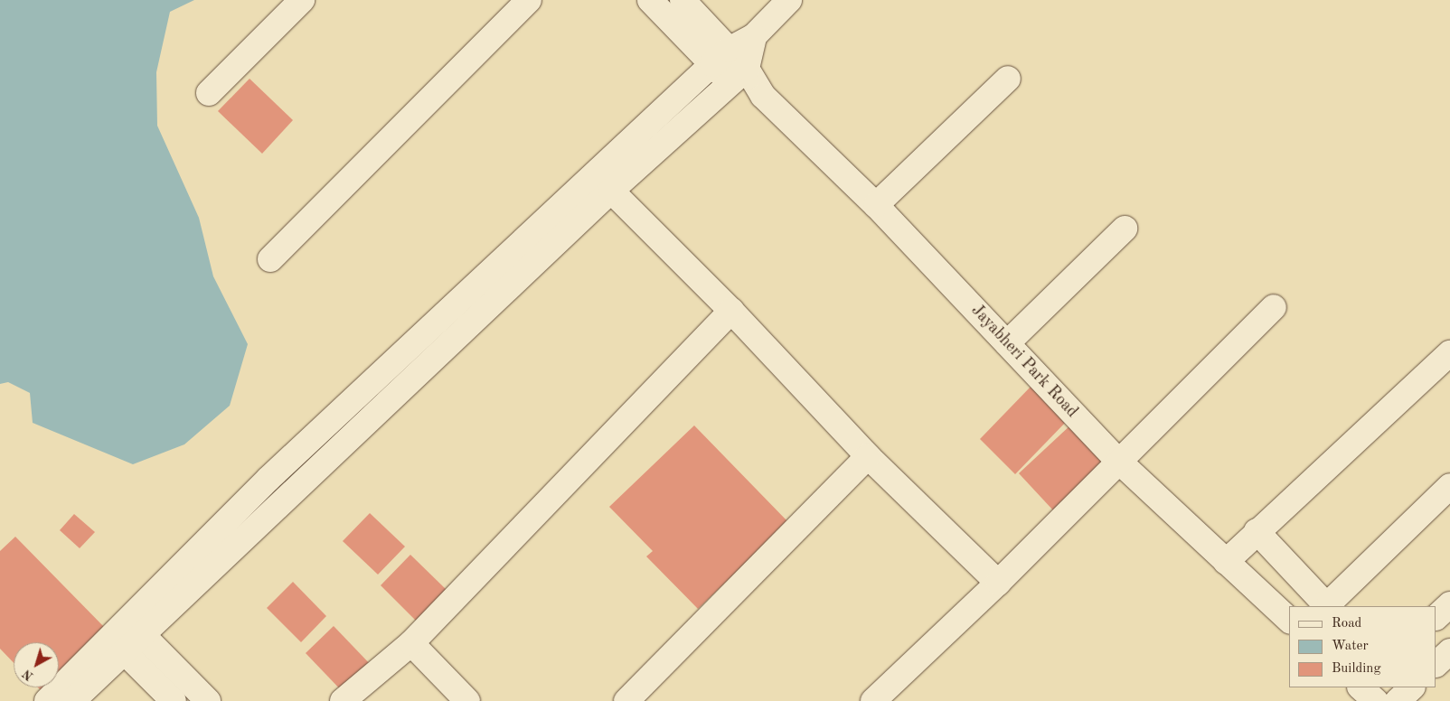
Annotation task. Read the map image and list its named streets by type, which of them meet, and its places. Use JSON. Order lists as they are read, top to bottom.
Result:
{
  "streets": {
    "street": ["Jayabheri Park Road"]
  },
  "legend": ["Road", "Water", "Building"],
  "north": "bottom left"
}
